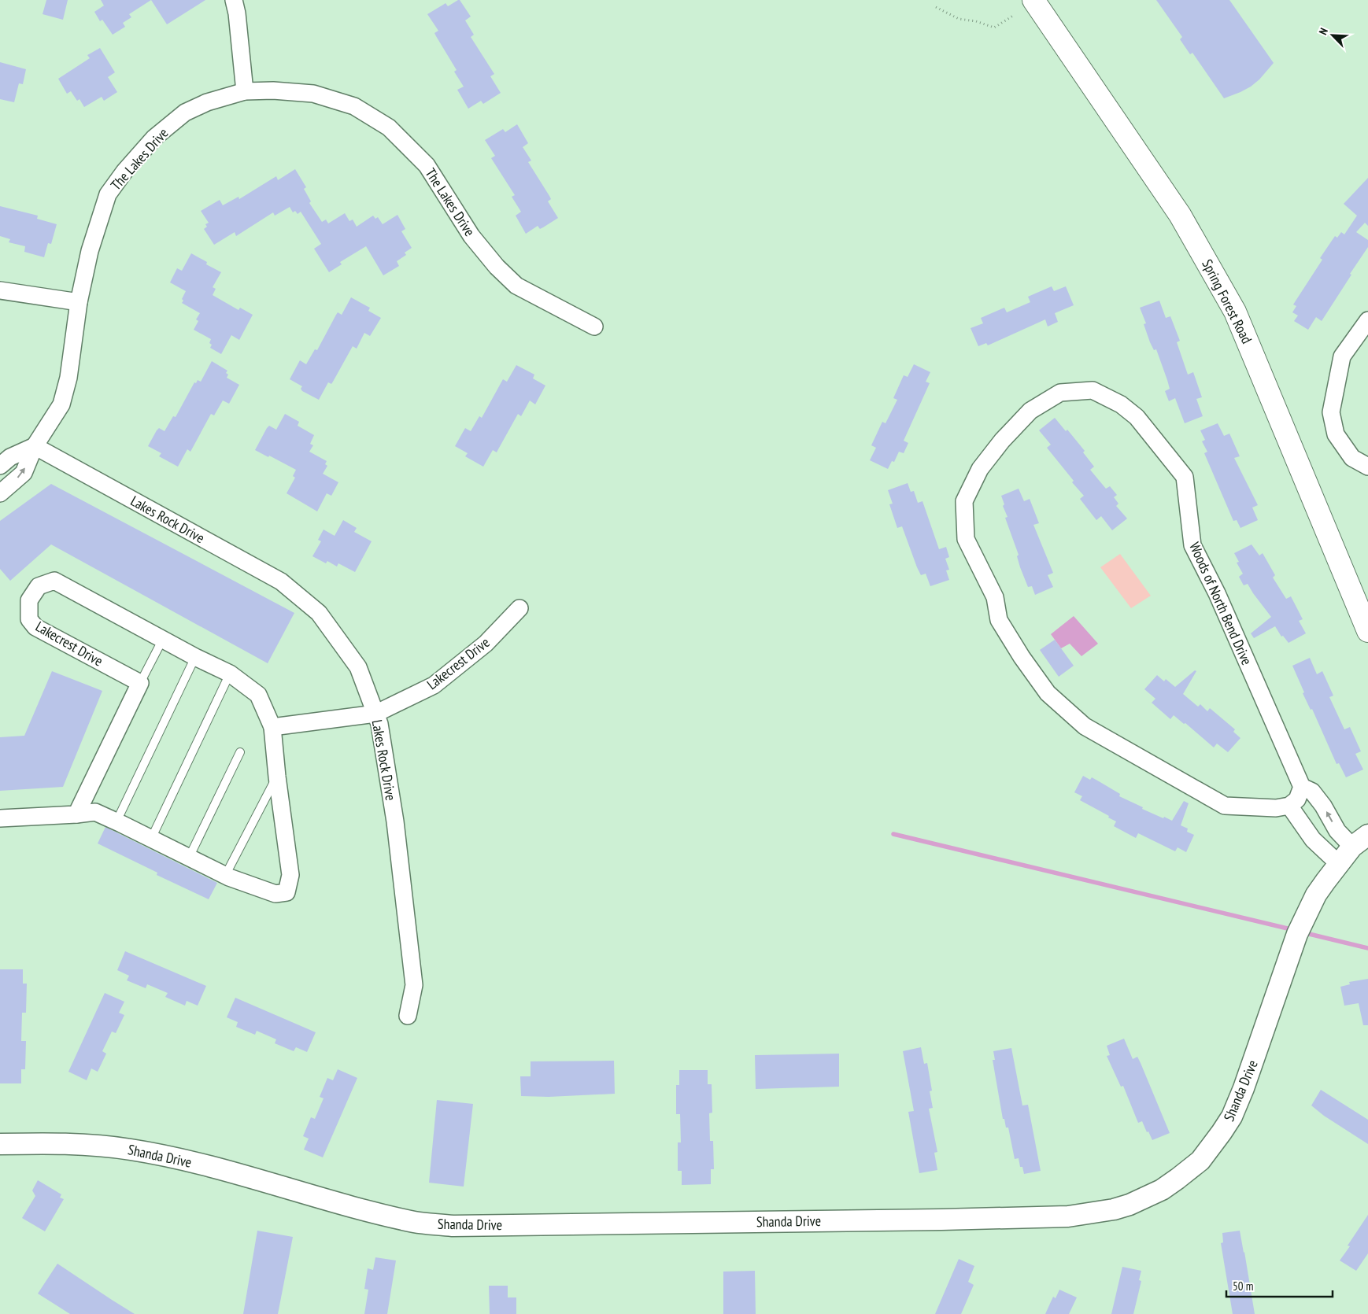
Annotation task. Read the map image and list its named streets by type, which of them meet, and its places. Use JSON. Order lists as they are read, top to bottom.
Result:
{
  "streets": {
    "main road": ["Spring Forest Road"],
    "street": [
      "The Lakes Drive",
      "Lakes Rock Drive",
      "Woods of North Bend Drive",
      "Lakecrest Drive",
      "Shanda Drive"
    ]
  },
  "crossings": [
    ["The Lakes Drive", "Lakes Rock Drive"],
    ["Lakes Rock Drive", "Lakecrest Drive"],
    ["Woods of North Bend Drive", "Shanda Drive"]
  ],
  "scale_bar": "50 m",
  "north": "top left"
}
